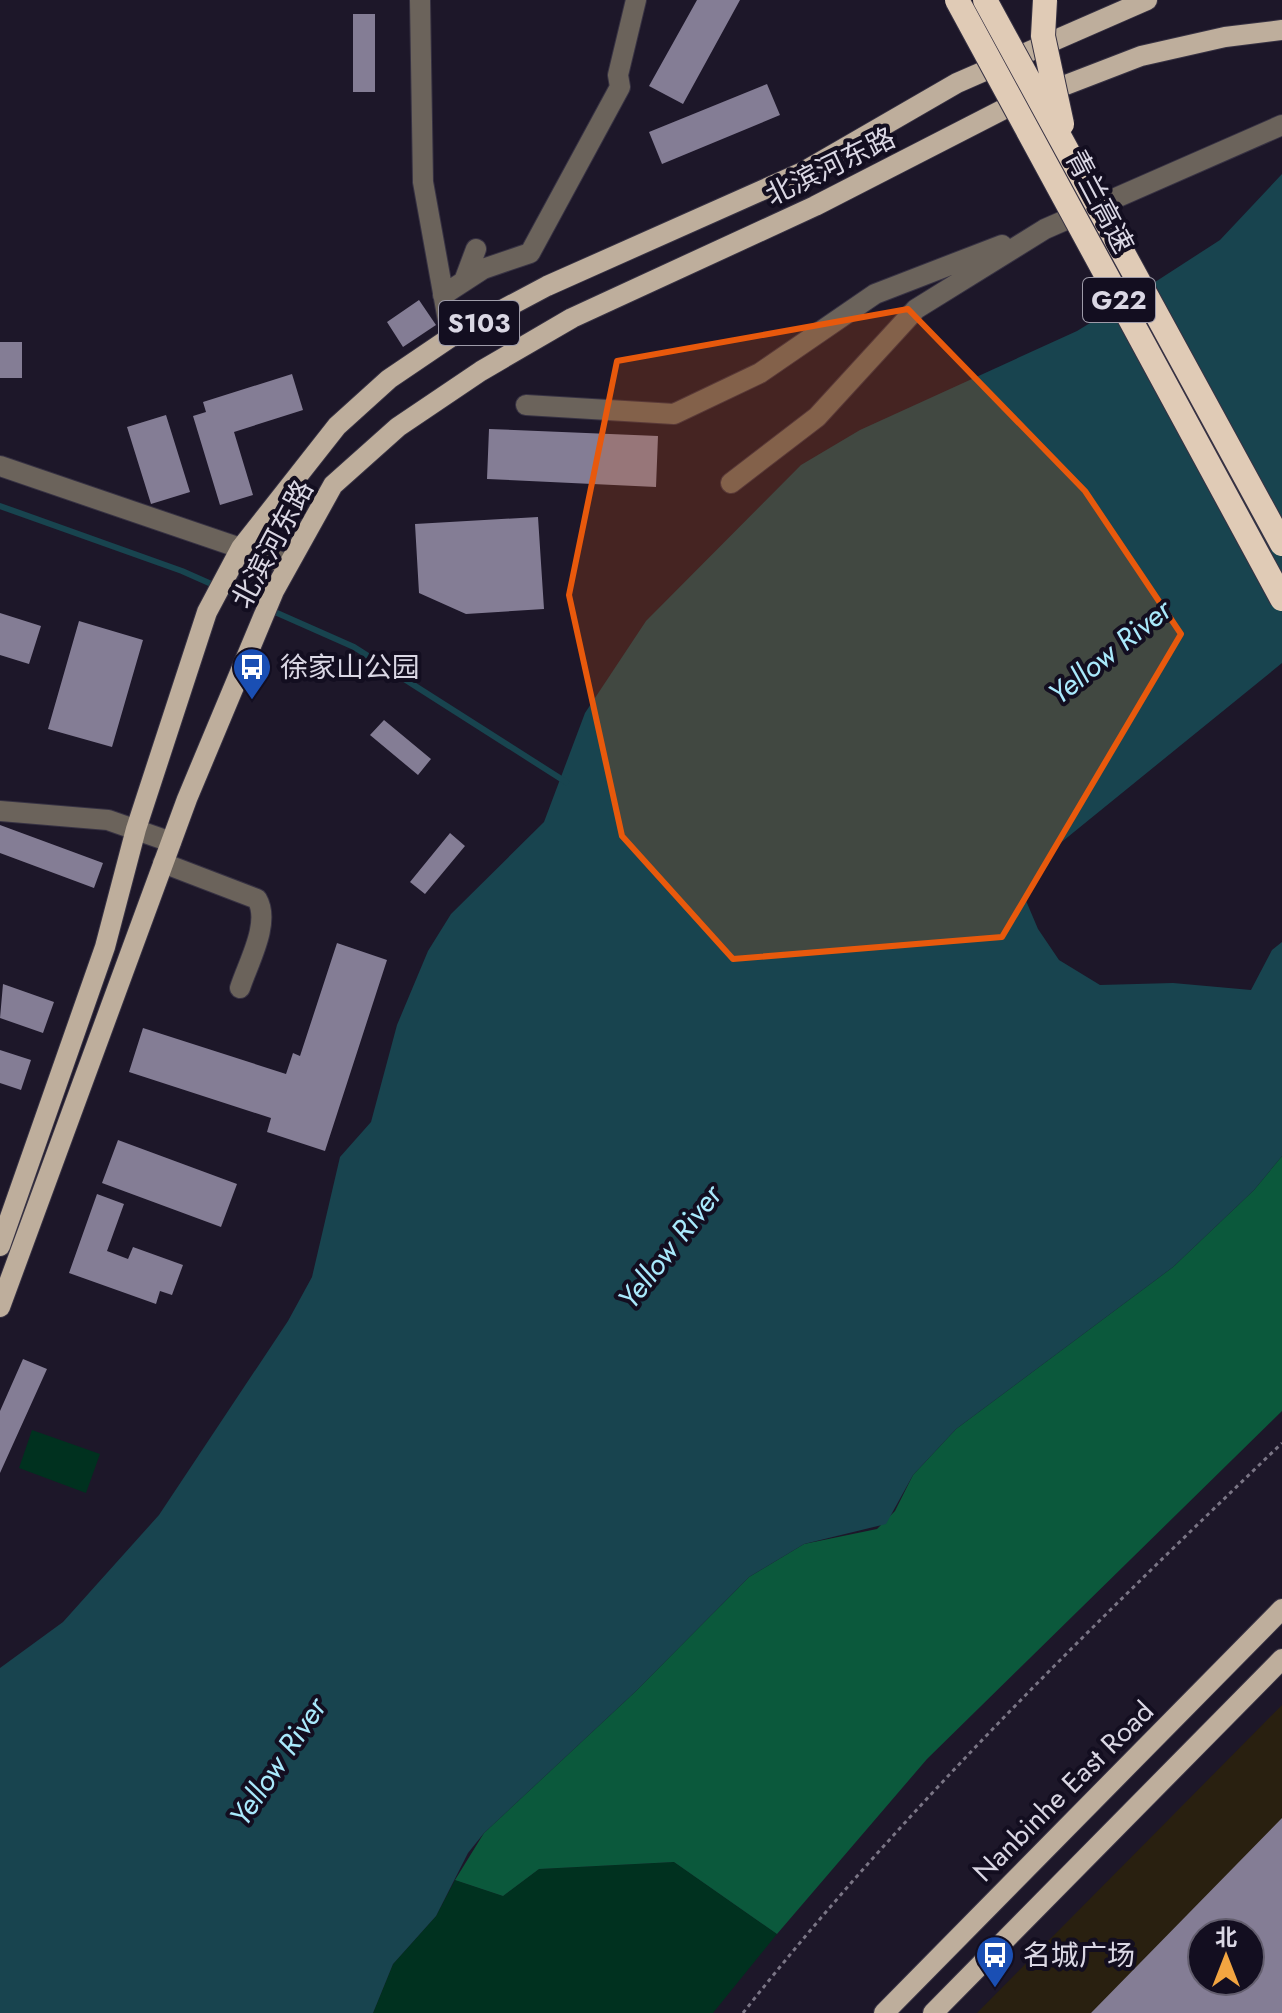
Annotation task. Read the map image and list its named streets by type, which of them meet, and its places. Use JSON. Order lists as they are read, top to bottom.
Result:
{
  "streets": {
    "highway": ["青兰高速", "G22"],
    "main road": ["北滨河东路", "S103", "Nanbinhe East Road"]
  },
  "water": ["Yellow River"],
  "places": {
    "bus stop": ["徐家山公园", "名城广场"]
  },
  "north": "top"
}
